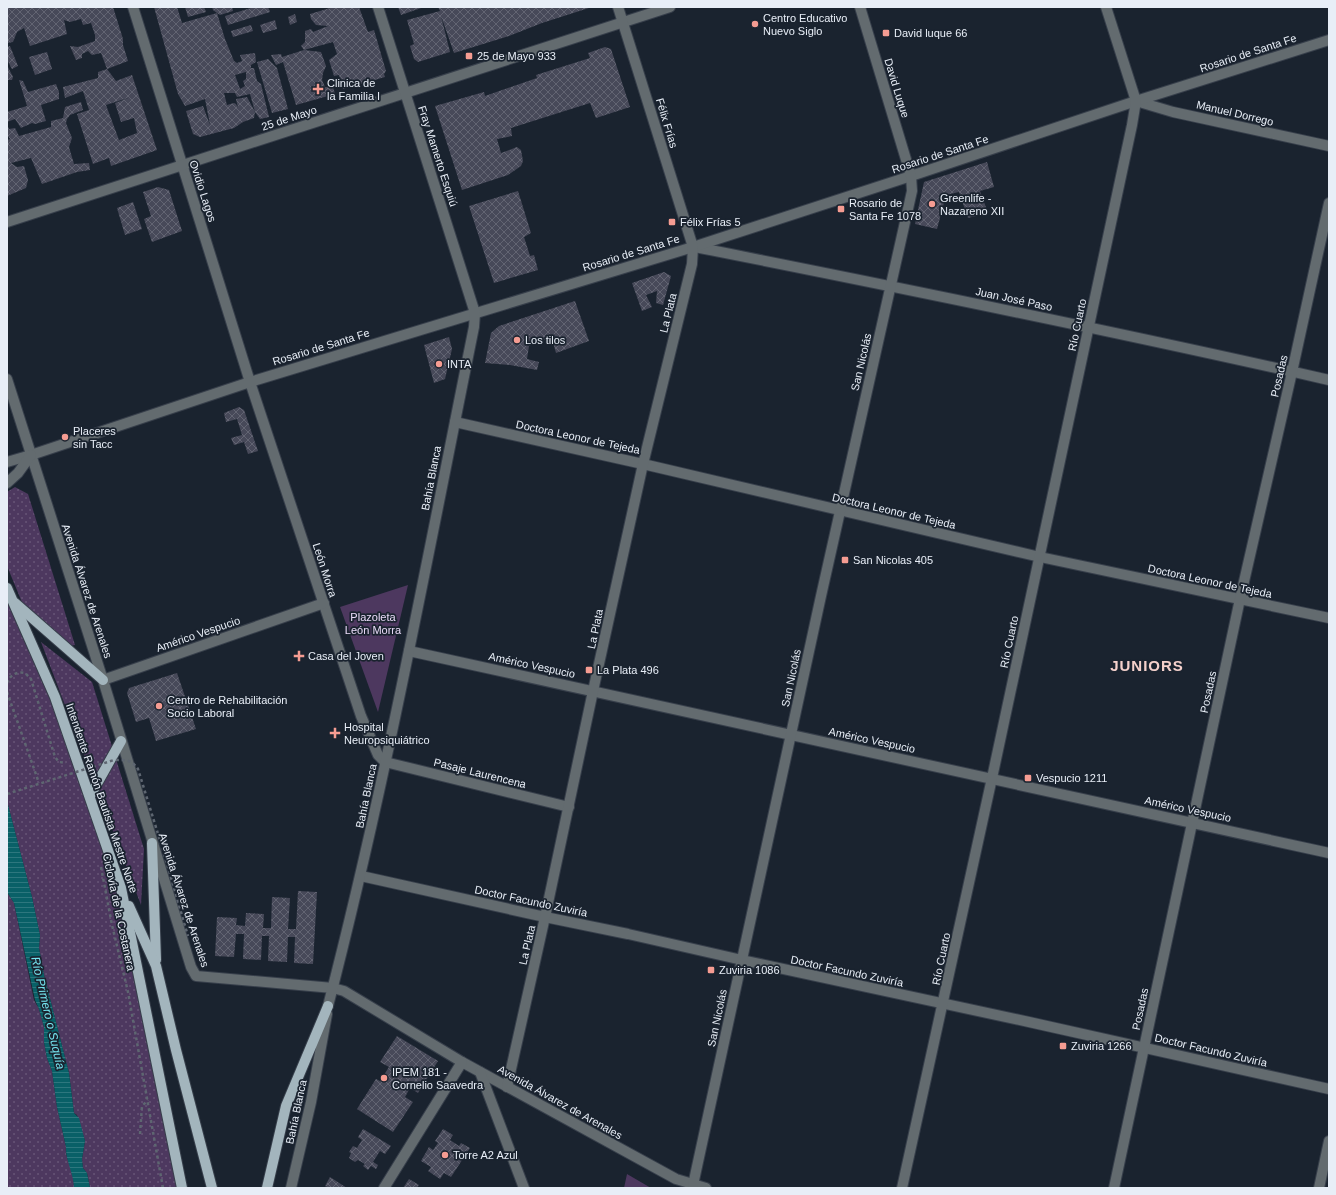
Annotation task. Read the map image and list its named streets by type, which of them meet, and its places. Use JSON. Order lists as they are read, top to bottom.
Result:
{
  "streets": {
    "main road": ["Intendente Ramón Bautista Mestre Norte"],
    "street": [
      "Rosario de Santa Fe",
      "David Luque",
      "Manuel Dorrego",
      "25 de Mayo",
      "Félix Frías",
      "Fray Mamerto Esquiú",
      "Ovidio Lagos",
      "Juan José Paso",
      "La Plata",
      "Río Cuarto",
      "San Nicolás",
      "Posadas",
      "Doctora Leonor de Tejeda",
      "Bahía Blanca",
      "León Morra",
      "Avenida Álvarez de Arenales",
      "Américo Vespucio",
      "Pasaje Laurencena",
      "Doctor Facundo Zuviría"
    ],
    "path": ["Ciclovía de la Costanera"]
  },
  "crossings": [
    ["Rosario de Santa Fe", "David Luque"],
    ["Rosario de Santa Fe", "Manuel Dorrego"],
    ["Rosario de Santa Fe", "Félix Frías"],
    ["Rosario de Santa Fe", "Fray Mamerto Esquiú"],
    ["Rosario de Santa Fe", "Ovidio Lagos"],
    ["Rosario de Santa Fe", "Juan José Paso"],
    ["Rosario de Santa Fe", "La Plata"],
    ["Rosario de Santa Fe", "Río Cuarto"],
    ["Rosario de Santa Fe", "San Nicolás"],
    ["Rosario de Santa Fe", "Bahía Blanca"],
    ["Rosario de Santa Fe", "León Morra"],
    ["Rosario de Santa Fe", "Avenida Álvarez de Arenales"],
    ["David Luque", "San Nicolás"],
    ["Manuel Dorrego", "Río Cuarto"],
    ["25 de Mayo", "Félix Frías"],
    ["25 de Mayo", "Fray Mamerto Esquiú"],
    ["25 de Mayo", "Ovidio Lagos"],
    ["Félix Frías", "Juan José Paso"],
    ["Félix Frías", "La Plata"],
    ["Fray Mamerto Esquiú", "Bahía Blanca"],
    ["Ovidio Lagos", "León Morra"],
    ["Juan José Paso", "La Plata"],
    ["Juan José Paso", "Río Cuarto"],
    ["Juan José Paso", "San Nicolás"],
    ["Juan José Paso", "Posadas"],
    ["La Plata", "Doctora Leonor de Tejeda"],
    ["La Plata", "Avenida Álvarez de Arenales"],
    ["La Plata", "Américo Vespucio"],
    ["La Plata", "Pasaje Laurencena"],
    ["La Plata", "Doctor Facundo Zuviría"],
    ["Río Cuarto", "Doctora Leonor de Tejeda"],
    ["Río Cuarto", "Américo Vespucio"],
    ["Río Cuarto", "Doctor Facundo Zuviría"],
    ["San Nicolás", "Doctora Leonor de Tejeda"],
    ["San Nicolás", "Avenida Álvarez de Arenales"],
    ["San Nicolás", "Américo Vespucio"],
    ["San Nicolás", "Doctor Facundo Zuviría"],
    ["Posadas", "Doctora Leonor de Tejeda"],
    ["Posadas", "Américo Vespucio"],
    ["Posadas", "Doctor Facundo Zuviría"],
    ["Doctora Leonor de Tejeda", "Bahía Blanca"],
    ["Bahía Blanca", "León Morra"],
    ["Bahía Blanca", "Avenida Álvarez de Arenales"],
    ["Bahía Blanca", "Américo Vespucio"],
    ["Bahía Blanca", "Pasaje Laurencena"],
    ["Bahía Blanca", "Doctor Facundo Zuviría"],
    ["León Morra", "Américo Vespucio"],
    ["León Morra", "Pasaje Laurencena"],
    ["Avenida Álvarez de Arenales", "Américo Vespucio"]
  ],
  "districts": ["JUNIORS"],
  "water": ["Río Primero o Suquía"],
  "parks": ["Plazoleta León Morra"],
  "places": {
    "other": [
      "Centro Educativo Nuevo Siglo",
      "Greenlife - Nazareno XII",
      "Los tilos",
      "INTA",
      "Placeres sin Tacc",
      "Centro de Rehabilitación Socio Laboral",
      "IPEM 181 - Cornelio Saavedra",
      "Torre A2 Azul"
    ],
    "transit": [
      "David luque 66",
      "25 de Mayo 933",
      "Rosario de Santa Fe 1078",
      "Félix Frías 5",
      "San Nicolas 405",
      "La Plata 496",
      "Vespucio 1211",
      "Zuviria 1086",
      "Zuviria 1266"
    ],
    "health": ["Clinica de la Familia I", "Casa del Joven", "Hospital Neuropsiquiátrico"]
  }
}
